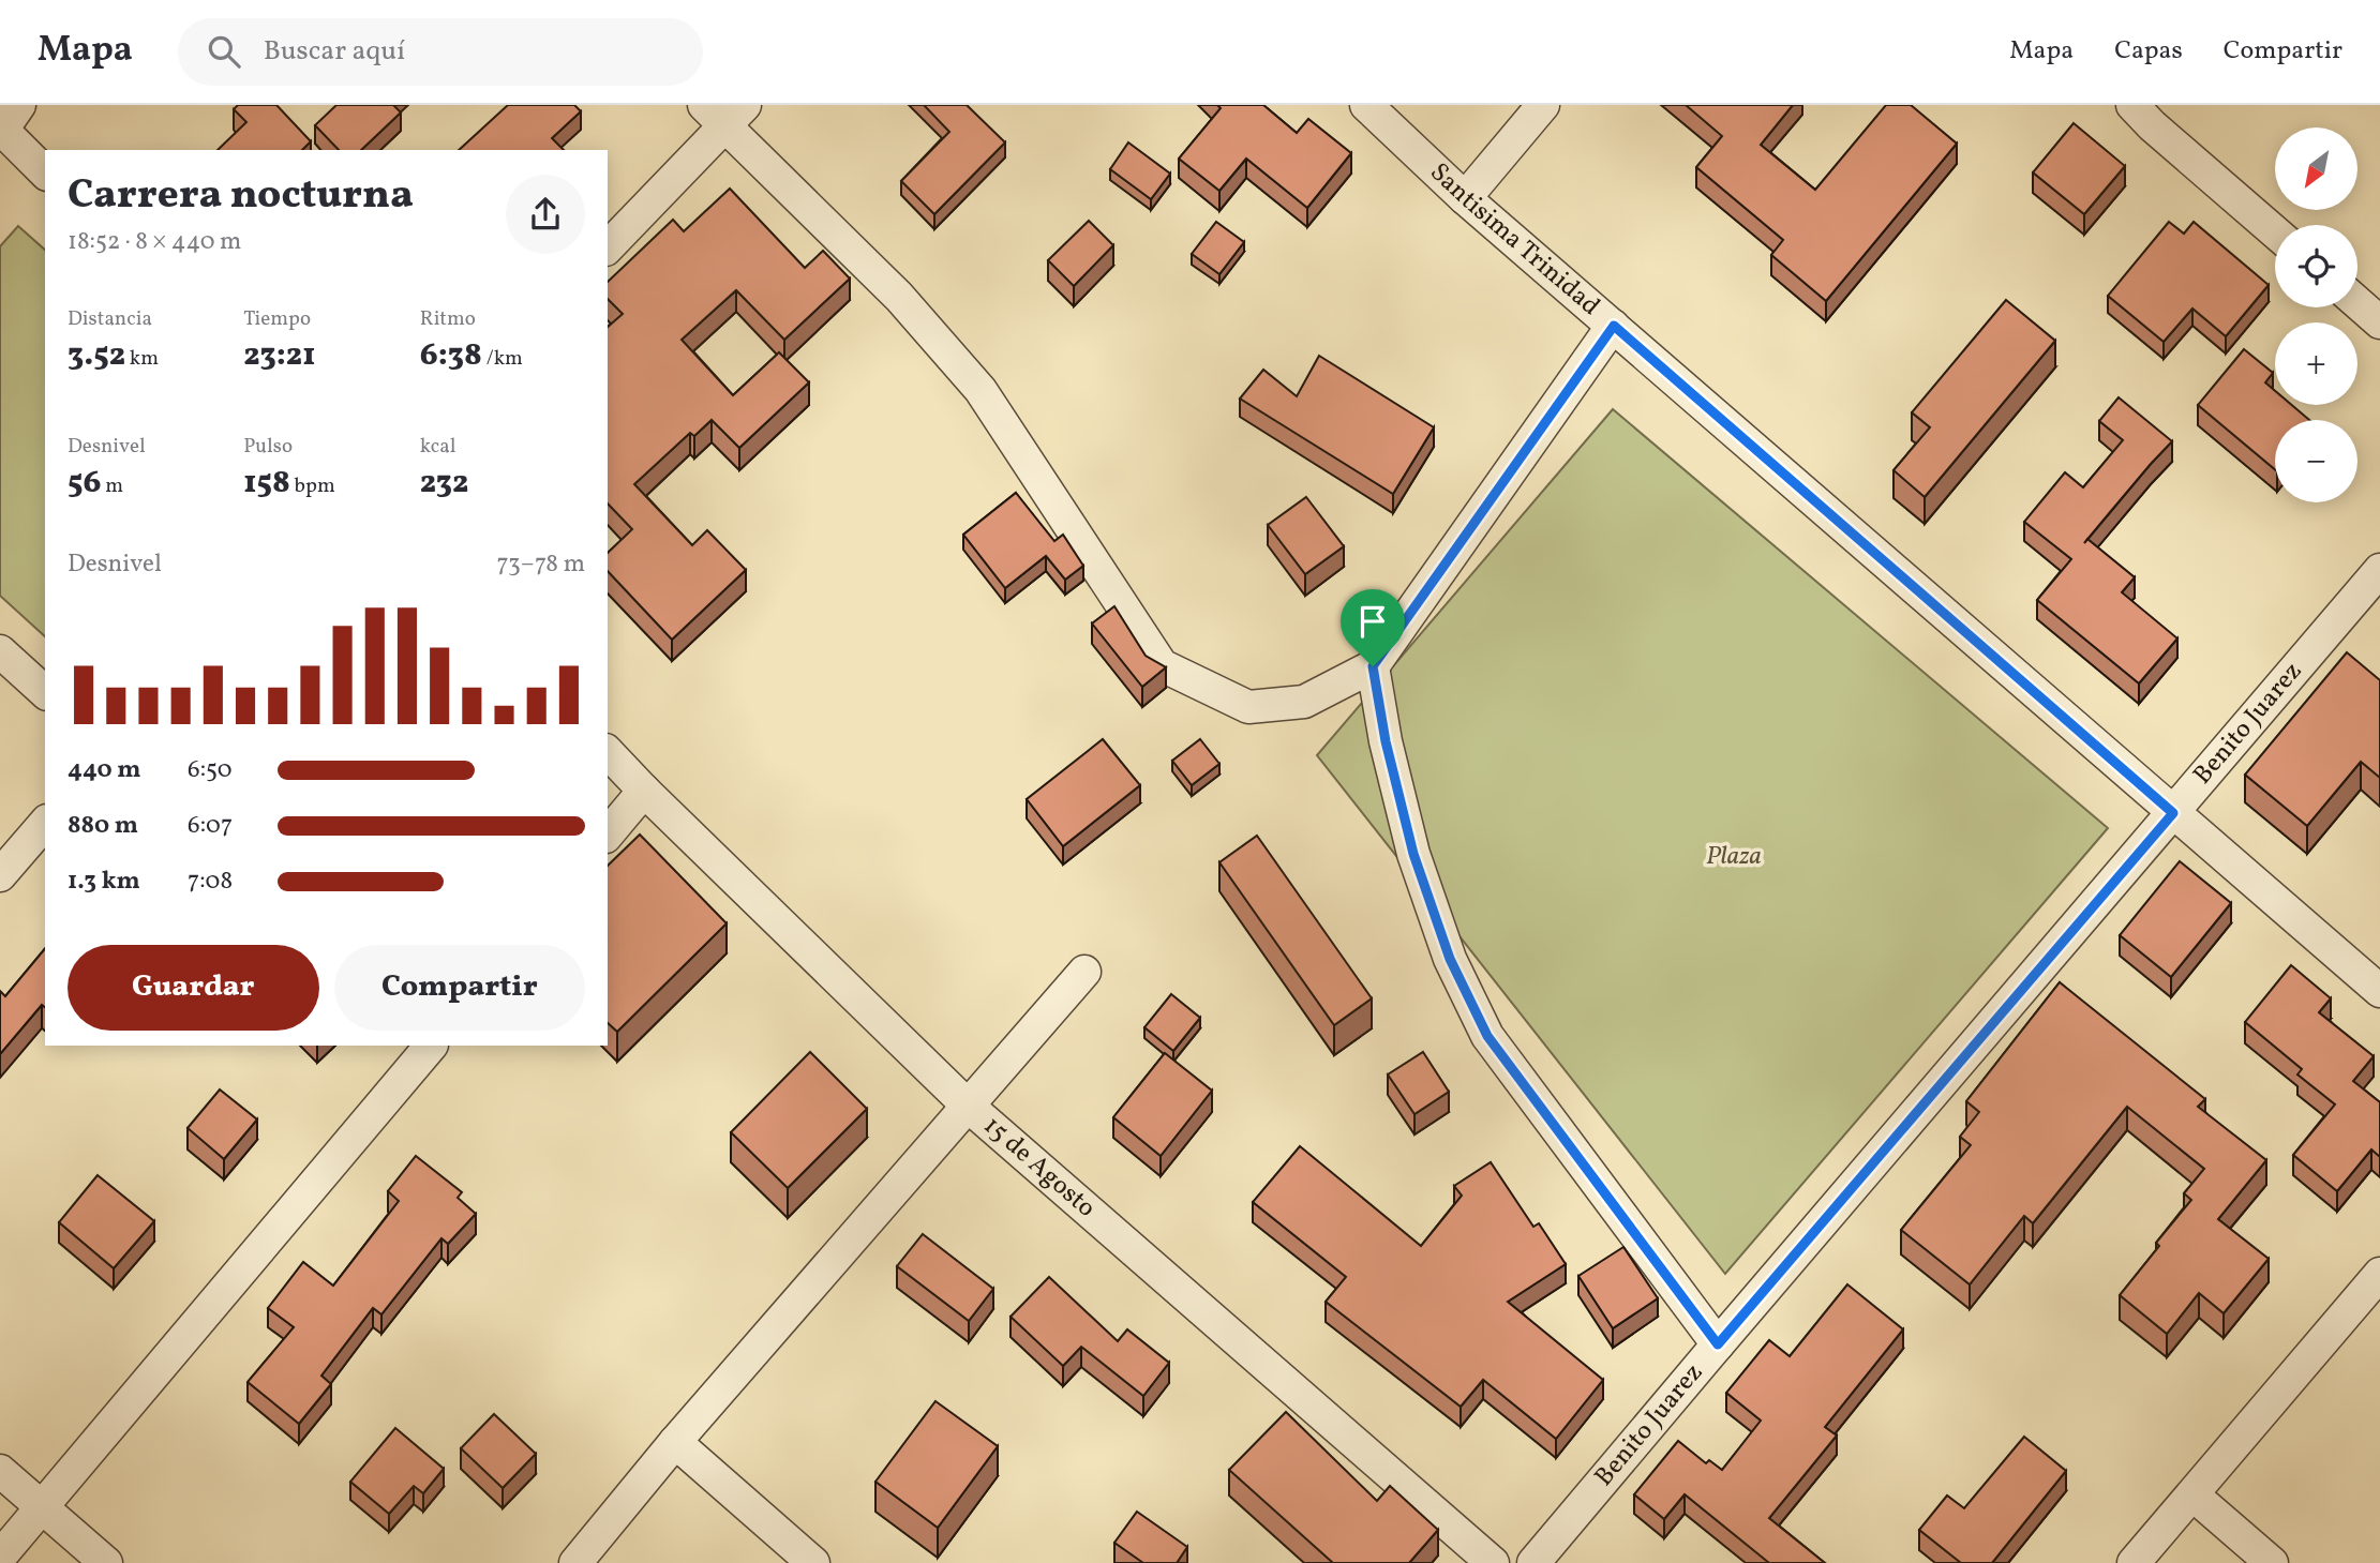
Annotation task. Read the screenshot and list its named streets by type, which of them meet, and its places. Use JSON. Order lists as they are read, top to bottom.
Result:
{
  "streets": {
    "street": ["Santisima Trinidad", "Benito Juarez", "15 de Agosto"]
  },
  "crossings": [
    ["Santisima Trinidad", "Benito Juarez"]
  ],
  "parks": ["Plaza"],
  "north": "bottom left",
  "page": {
    "header": "Mapa",
    "search": "Buscar aquí",
    "nav": ["Mapa", "Capas", "Compartir"],
    "map_buttons": ["+", "−"],
    "heading": ["Carrera nocturna", "18:52 · 8 × 440 m"],
    "stats": [
      ["Distancia", "3.52 km"],
      ["Tiempo", "23:21"],
      ["Ritmo", "6:38 /km"],
      ["Desnivel", "56 m"],
      ["Pulso", "158 bpm"],
      ["kcal", "232"]
    ],
    "chart": ["Desnivel", "73–78 m"],
    "list": [
      {
        "name": "440 m",
        "note": "6:50"
      },
      {
        "name": "880 m",
        "note": "6:07"
      },
      {
        "name": "1.3 km",
        "note": "7:08"
      }
    ],
    "buttons": ["Guardar", "Compartir"]
  }
}
